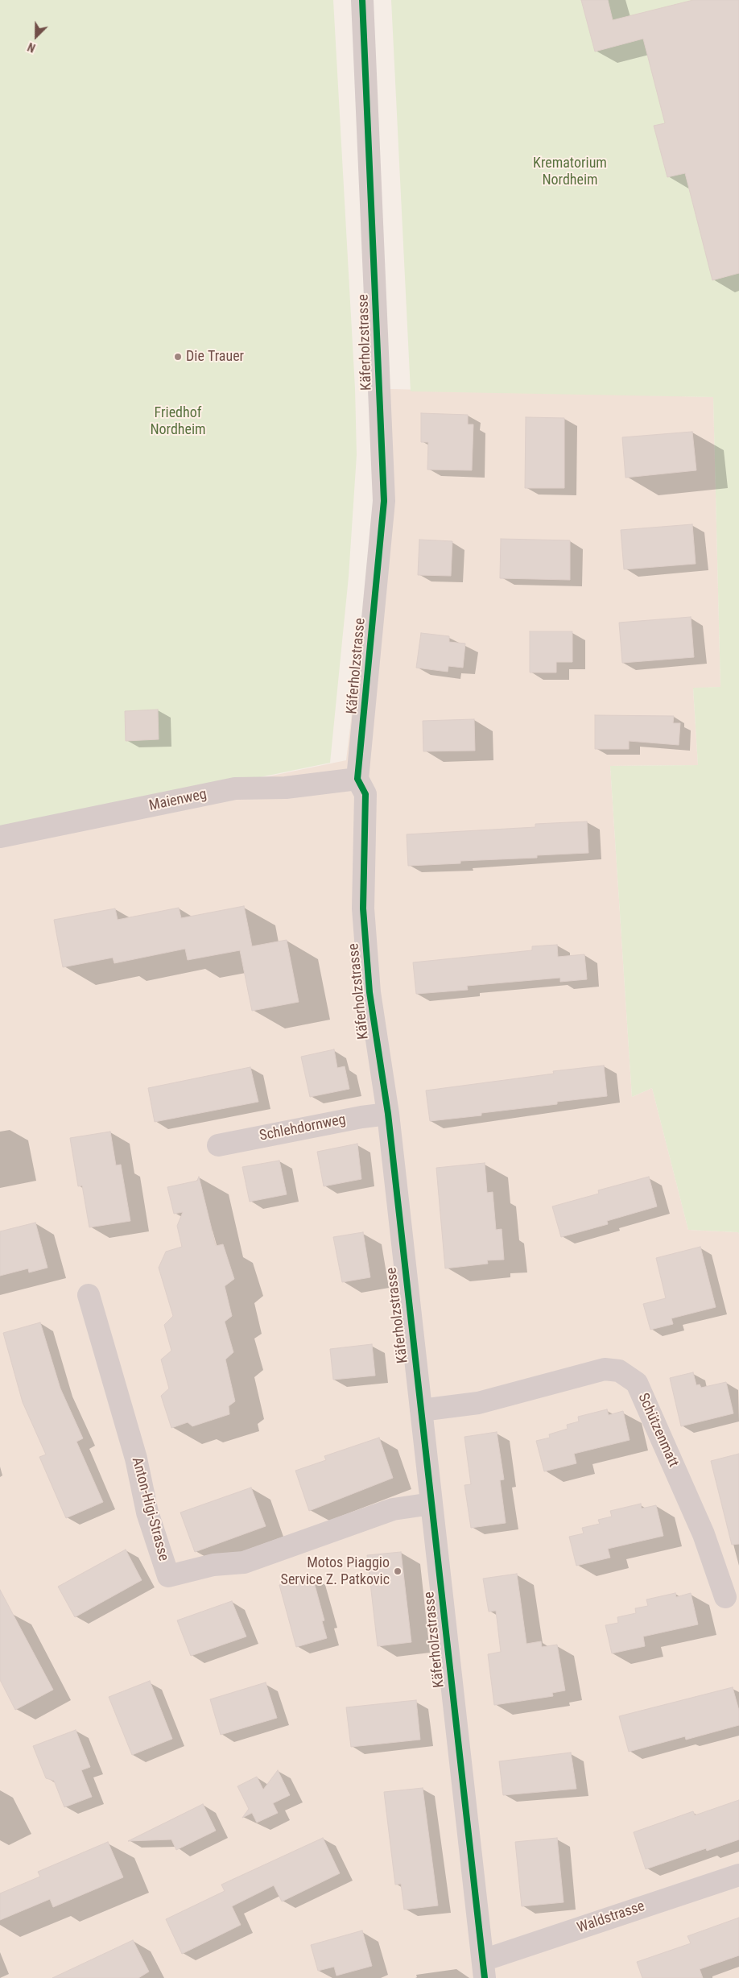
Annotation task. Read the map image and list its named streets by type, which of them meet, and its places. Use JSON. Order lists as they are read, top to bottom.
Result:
{
  "streets": {
    "street": [
      "Käferholzstrasse",
      "Maienweg",
      "Schlehdornweg",
      "Schützenmatt",
      "Anton-Higi-Strasse",
      "Waldstrasse"
    ]
  },
  "crossings": [
    ["Käferholzstrasse", "Maienweg"],
    ["Käferholzstrasse", "Schlehdornweg"],
    ["Käferholzstrasse", "Schützenmatt"],
    ["Käferholzstrasse", "Anton-Higi-Strasse"],
    ["Käferholzstrasse", "Waldstrasse"]
  ],
  "parks": ["Krematorium Nordheim", "Friedhof Nordheim"],
  "places": ["Die Trauer", "Motos Piaggio Service Z. Patkovic"],
  "north": "bottom left"
}
